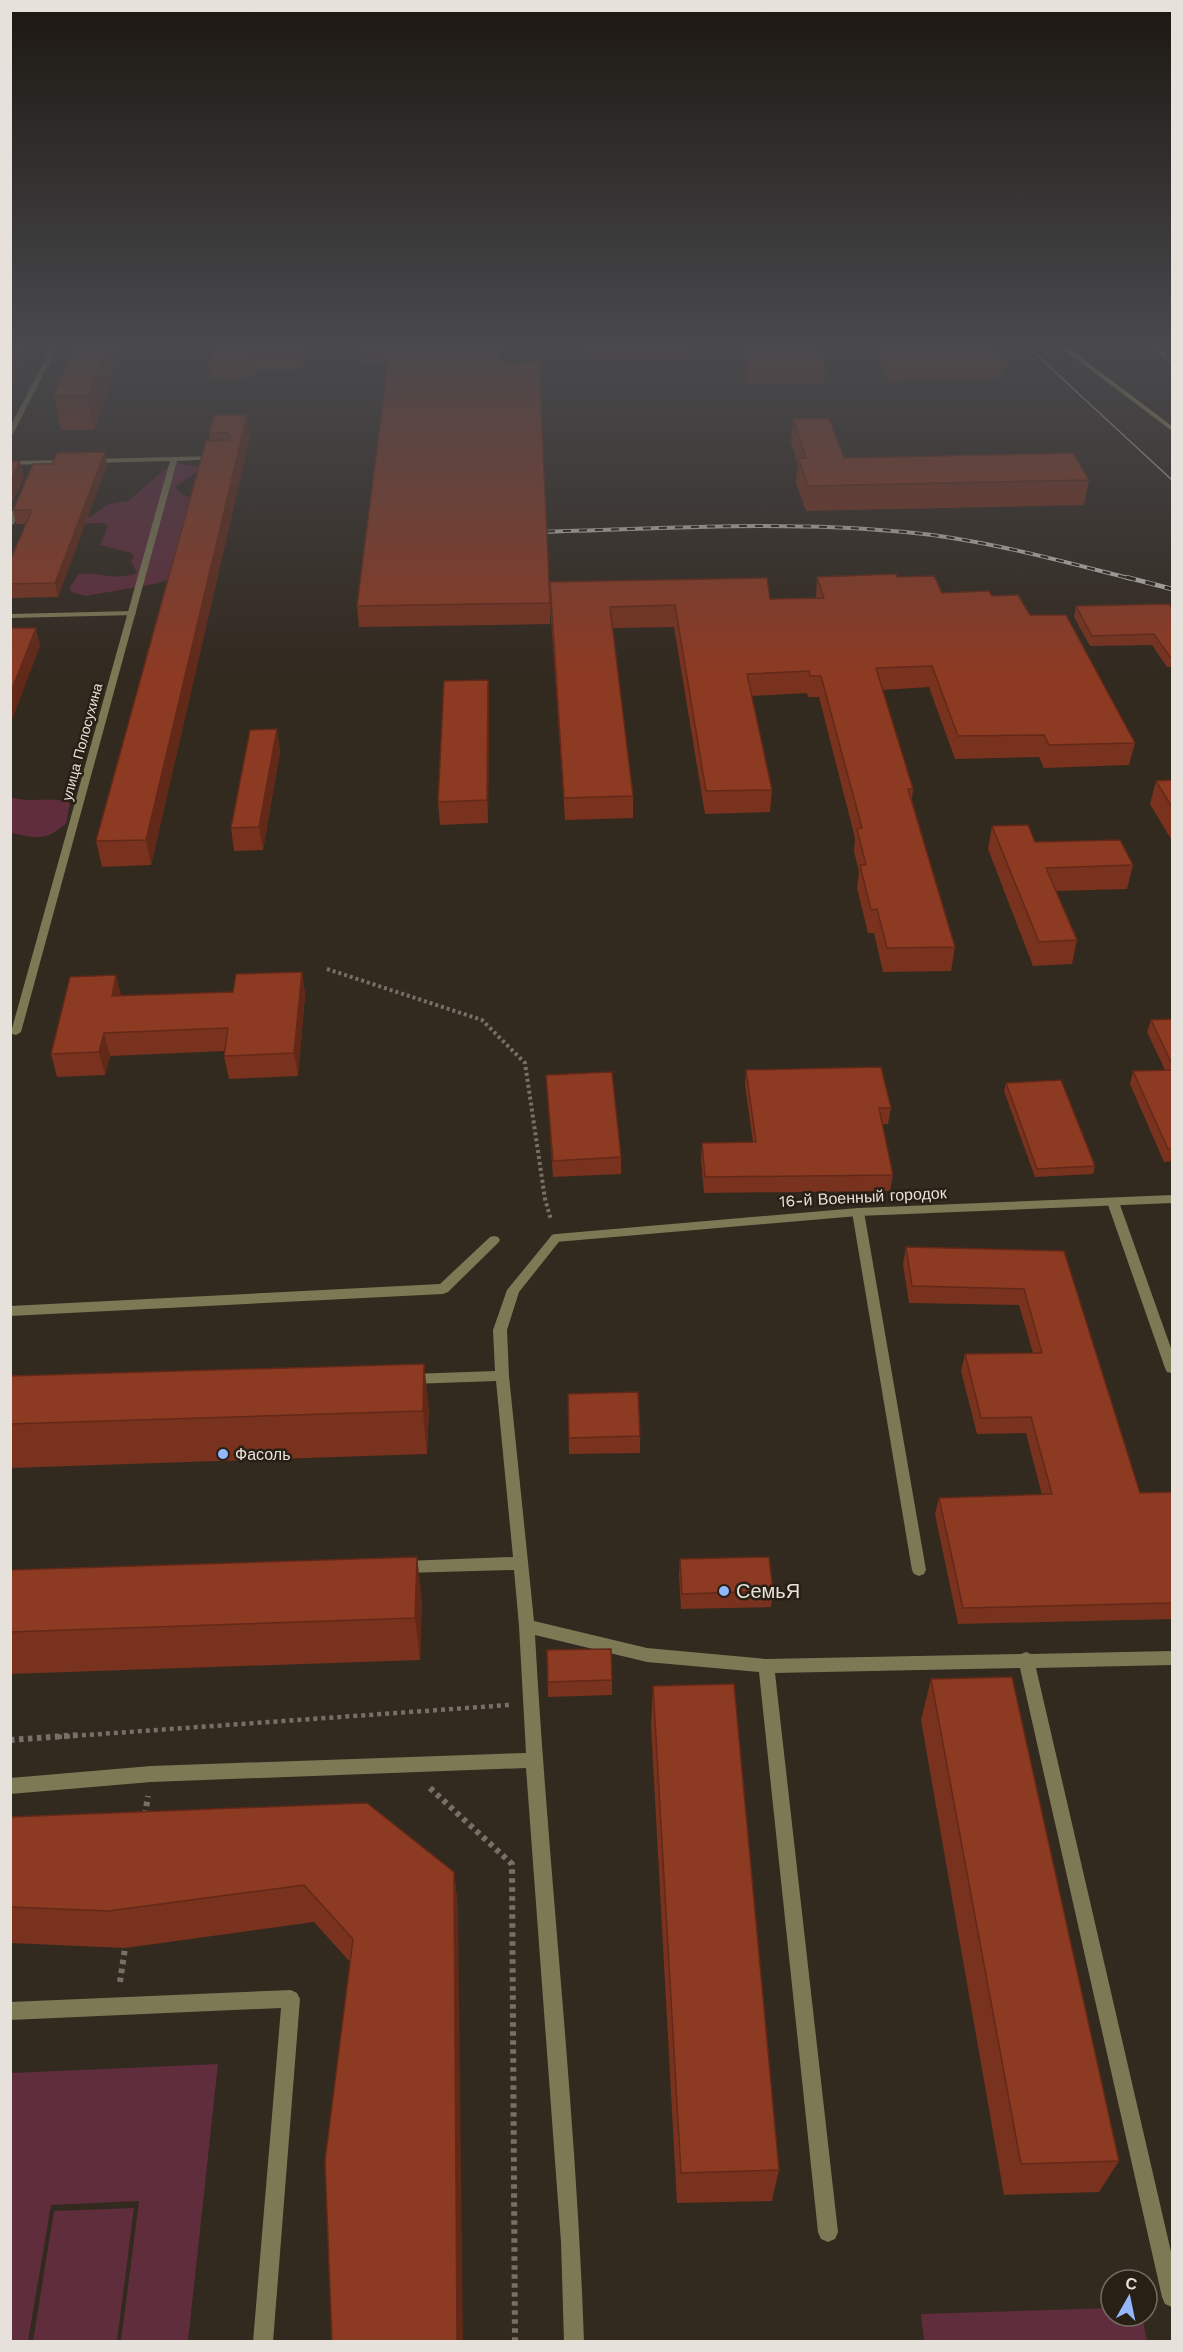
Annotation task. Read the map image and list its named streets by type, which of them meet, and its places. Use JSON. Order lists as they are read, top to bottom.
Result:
{
  "streets": {
    "street": ["улица Полосухина", "16-й Военный городок"]
  },
  "places": ["Фасоль", "СемьЯ"],
  "north": "top"
}
